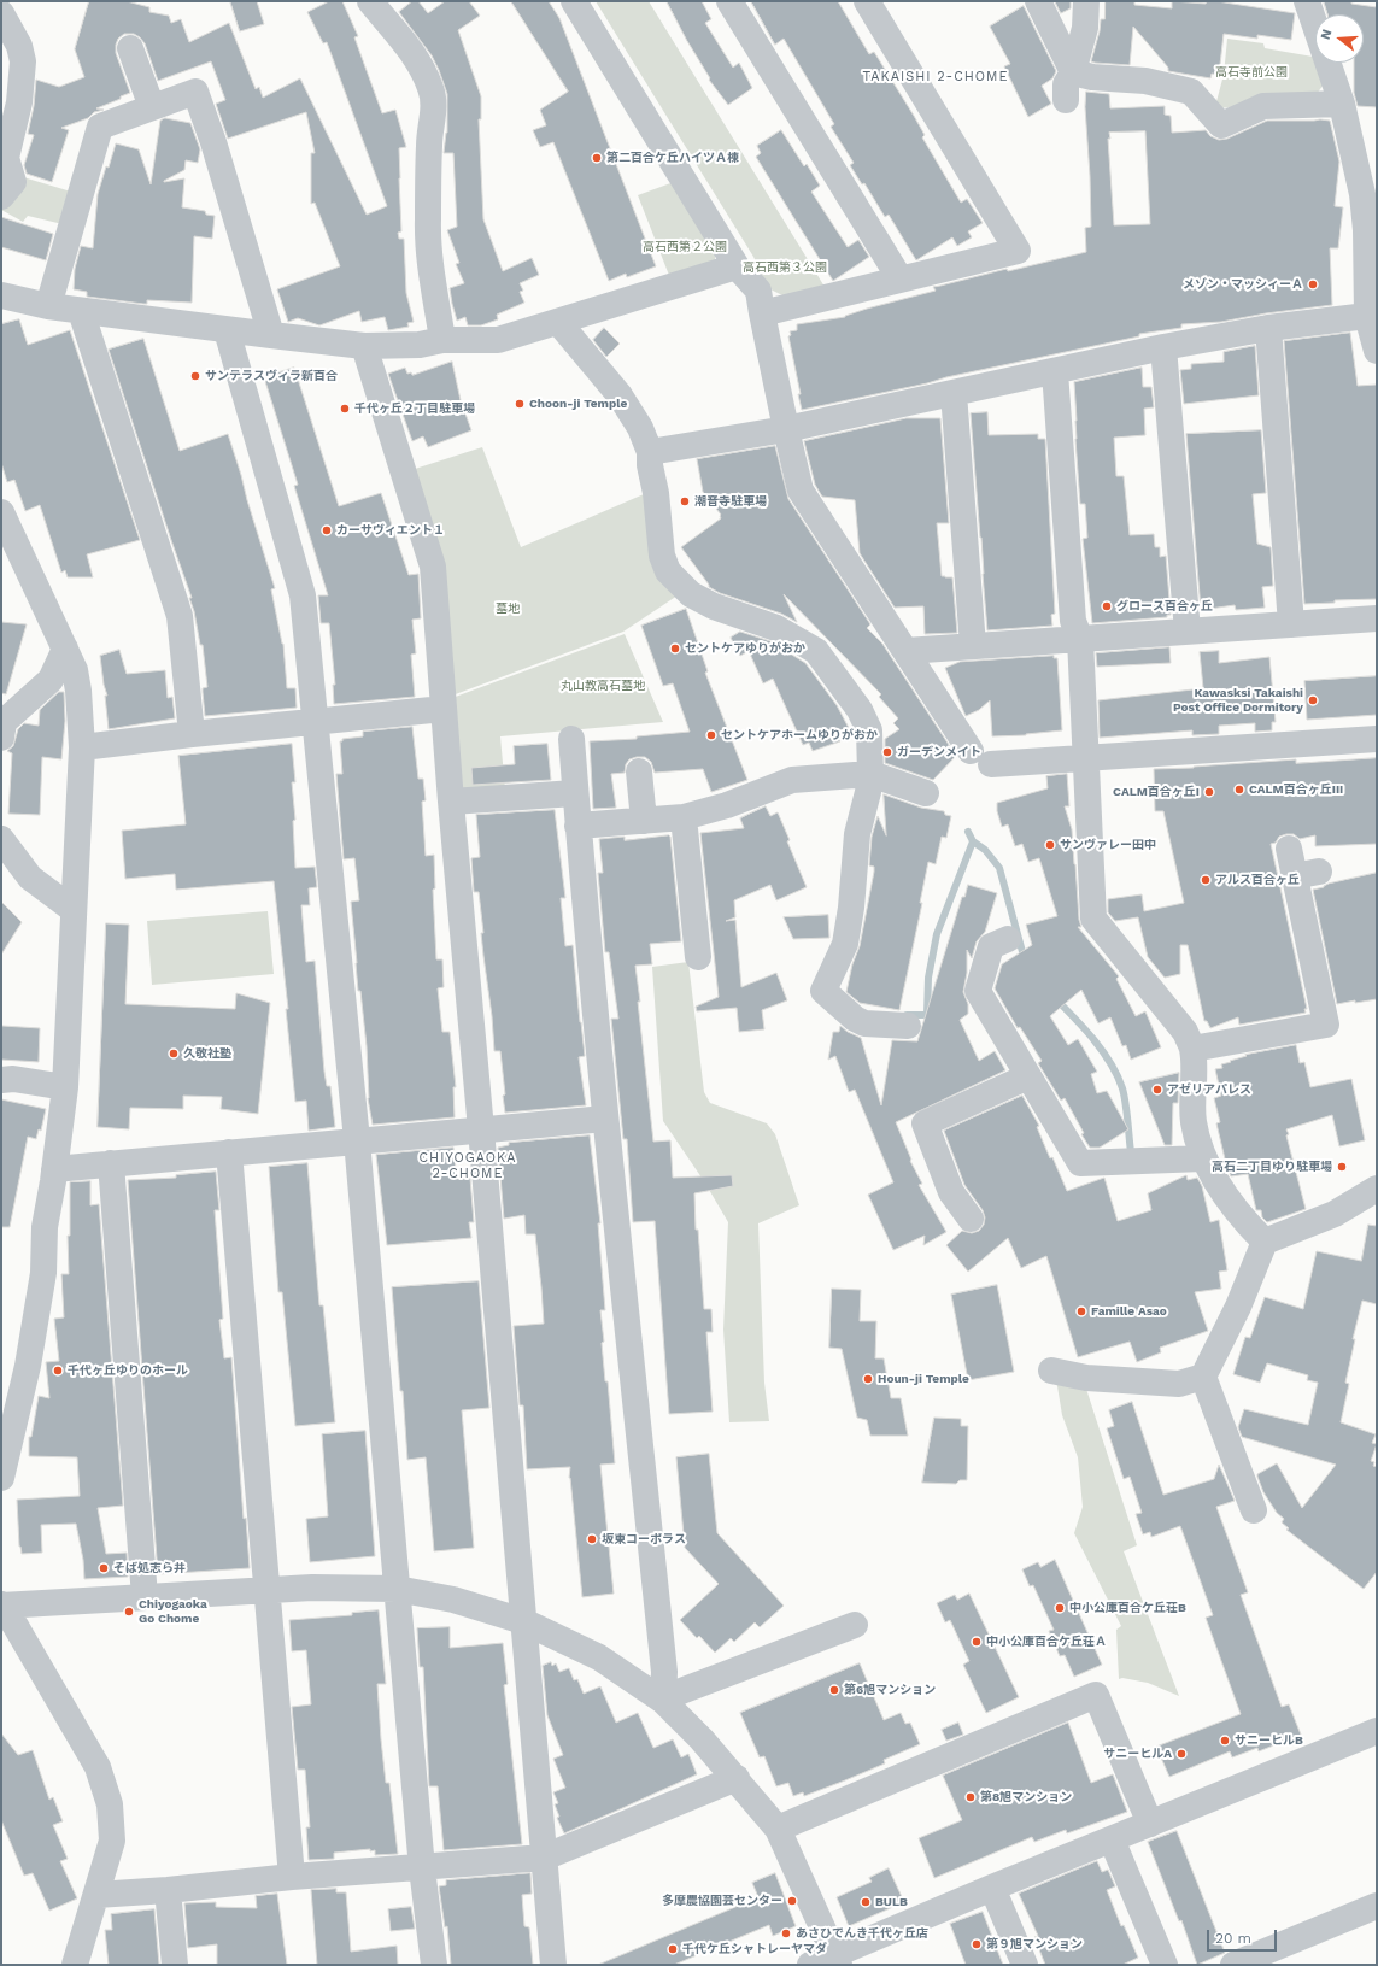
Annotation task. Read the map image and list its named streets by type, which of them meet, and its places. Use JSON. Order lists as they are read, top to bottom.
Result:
{
  "districts": ["TAKAISHI 2-CHOME", "CHIYOGAOKA 2-CHOME"],
  "parks": [
    "高石寺前公園",
    "高石西第２公園",
    "高石西第３公園",
    "墓地",
    "丸山教高石墓地"
  ],
  "places": [
    "第二百合ケ丘ハイツＡ棟",
    "メゾン・マッシィーＡ",
    "サンテラスヴィラ新百合",
    "Choon-ji Temple",
    "千代ヶ丘２丁目駐車場",
    "潮音寺駐車場",
    "カーサヴィエント１",
    "グロース百合ヶ丘",
    "セントケアゆりがおか",
    "Kawasksi Takaishi Post Office Dormitory",
    "セントケアホームゆりがおか",
    "ガーデンメイト",
    "CALM百合ヶ丘III",
    "CALM百合ヶ丘I",
    "サンヴァレー田中",
    "アルス百合ヶ丘",
    "久敬社塾",
    "アゼリアパレス",
    "高石二丁目ゆり駐車場",
    "Famille Asao",
    "千代ヶ丘ゆりのホール",
    "Houn-ji Temple",
    "坂東コーポラス",
    "そば処志ら井",
    "中小公庫百合ケ丘荘B",
    "Chiyogaoka Go Chome",
    "中小公庫百合ケ丘荘Ａ",
    "第6旭マンション",
    "サニーヒルB",
    "サニーヒルA",
    "第8旭マンション",
    "多摩農協園芸センター",
    "BULB",
    "あさひでんき千代ヶ丘店",
    "第９旭マンション",
    "千代ケ丘シャトレーヤマダ"
  ],
  "scale_bar": "20 m",
  "north": "left"
}
